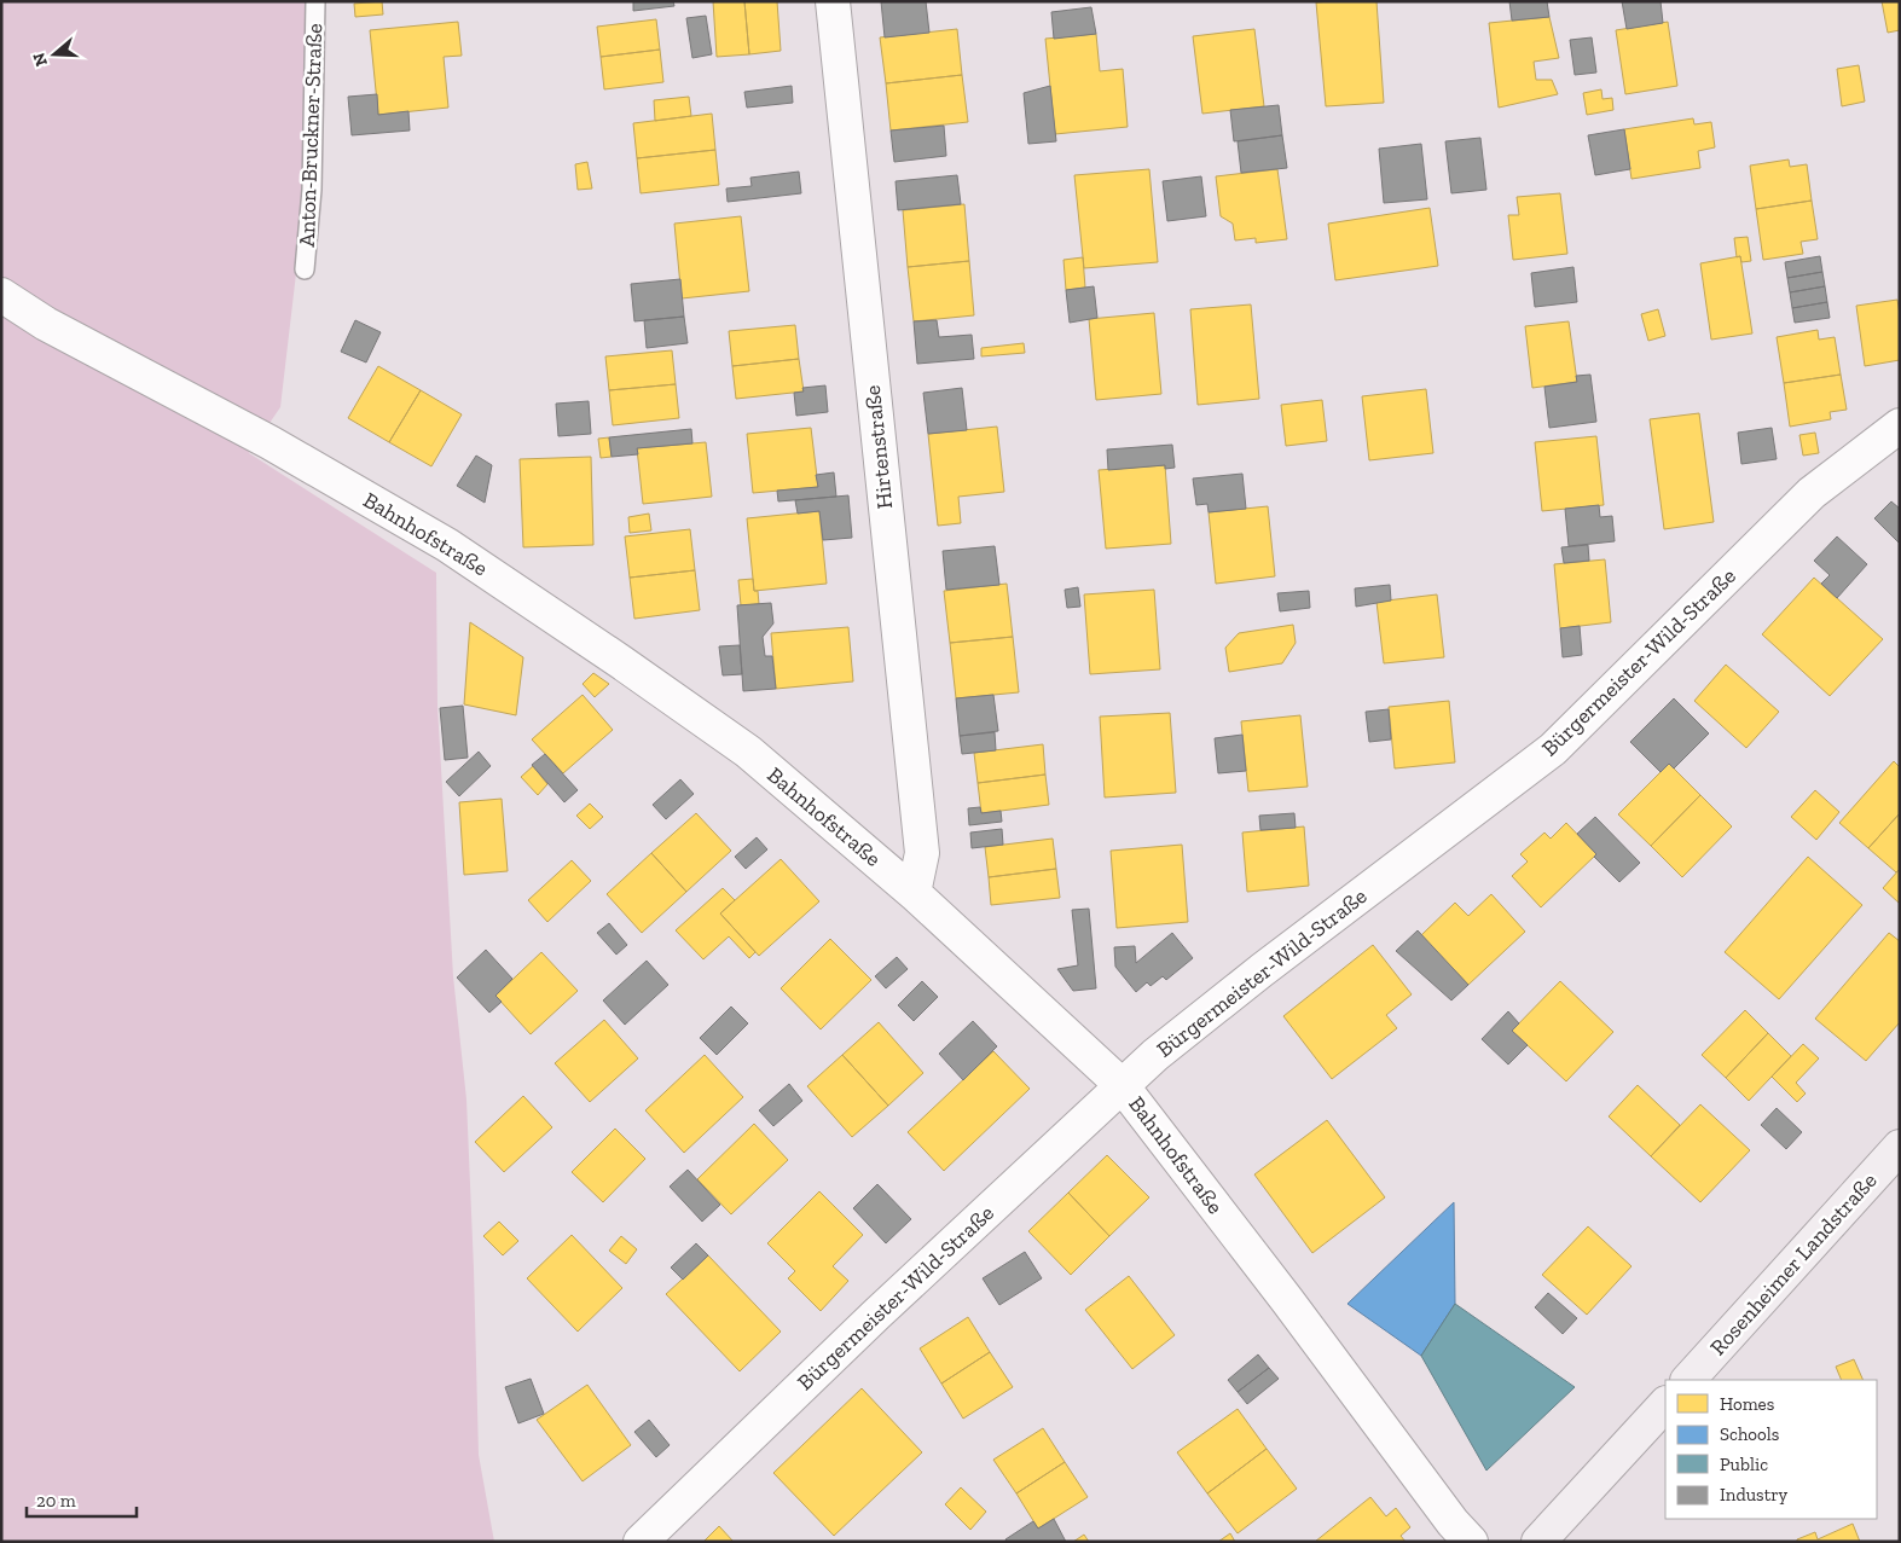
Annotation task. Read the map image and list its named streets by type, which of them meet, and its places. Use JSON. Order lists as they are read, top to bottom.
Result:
{
  "streets": {
    "main road": ["Rosenheimer Landstraße"],
    "street": ["Hirtenstraße", "Bahnhofstraße", "Bürgermeister-Wild-Straße"],
    "lane": ["Anton-Bruckner-Straße"]
  },
  "crossings": [
    ["Hirtenstraße", "Bahnhofstraße"],
    ["Bahnhofstraße", "Bürgermeister-Wild-Straße"]
  ],
  "legend": [
    "Homes",
    "Schools",
    "Public",
    "Industry"
  ],
  "scale_bar": "20 m",
  "north": "left"
}
